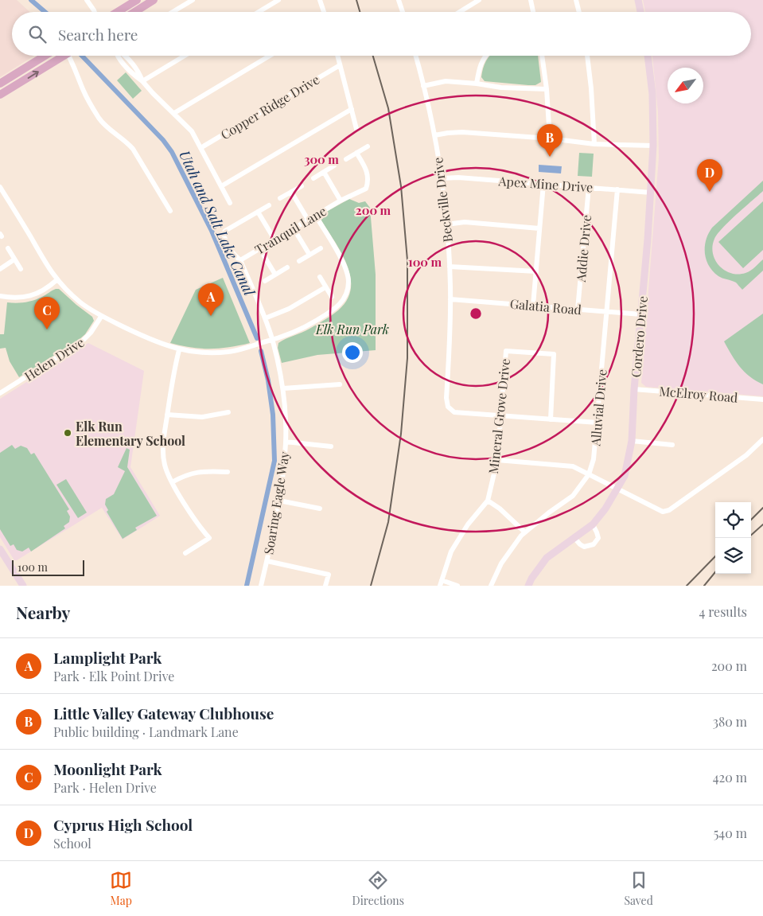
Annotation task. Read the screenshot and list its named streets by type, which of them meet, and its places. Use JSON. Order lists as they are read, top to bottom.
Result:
{
  "streets": {
    "street": [
      "Copper Ridge Drive",
      "Apex Mine Drive",
      "Beckville Drive",
      "Tranquil Lane",
      "Addie Drive",
      "Galatia Road",
      "Cordero Drive",
      "Helen Drive",
      "McElroy Road",
      "Alluvial Drive",
      "Mineral Grove Drive",
      "Soaring Eagle Way"
    ]
  },
  "crossings": [
    ["Apex Mine Drive", "Beckville Drive"],
    ["Apex Mine Drive", "Addie Drive"],
    ["Apex Mine Drive", "Cordero Drive"],
    ["Apex Mine Drive", "Alluvial Drive"],
    ["Beckville Drive", "Galatia Road"],
    ["Beckville Drive", "Mineral Grove Drive"],
    ["Tranquil Lane", "Soaring Eagle Way"],
    ["Addie Drive", "Galatia Road"],
    ["Galatia Road", "Cordero Drive"],
    ["Galatia Road", "Alluvial Drive"],
    ["Cordero Drive", "McElroy Road"]
  ],
  "water": ["Utah and Salt Lake Canal"],
  "parks": ["Elk Run Park"],
  "places": ["Elk Run Elementary School"],
  "scale_bar": "100 m",
  "north": "bottom left",
  "page": {
    "search": "Search here",
    "pins": [
      "B",
      "D",
      "A",
      "C"
    ],
    "scale": "100 m",
    "heading": ["Nearby", "4 results"],
    "list": [
      {
        "mark": "A",
        "name": "Lamplight Park",
        "note": "Park · Elk Point Drive",
        "value": "200 m"
      },
      {
        "mark": "B",
        "name": "Little Valley Gateway Clubhouse",
        "note": "Public building · Landmark Lane",
        "value": "380 m"
      },
      {
        "mark": "C",
        "name": "Moonlight Park",
        "note": "Park · Helen Drive",
        "value": "420 m"
      },
      {
        "mark": "D",
        "name": "Cyprus High School",
        "note": "School",
        "value": "540 m"
      }
    ],
    "nav": ["Map", "Directions", "Saved"]
  },
  "rings": ["300 m", "200 m", "100 m"]
}
